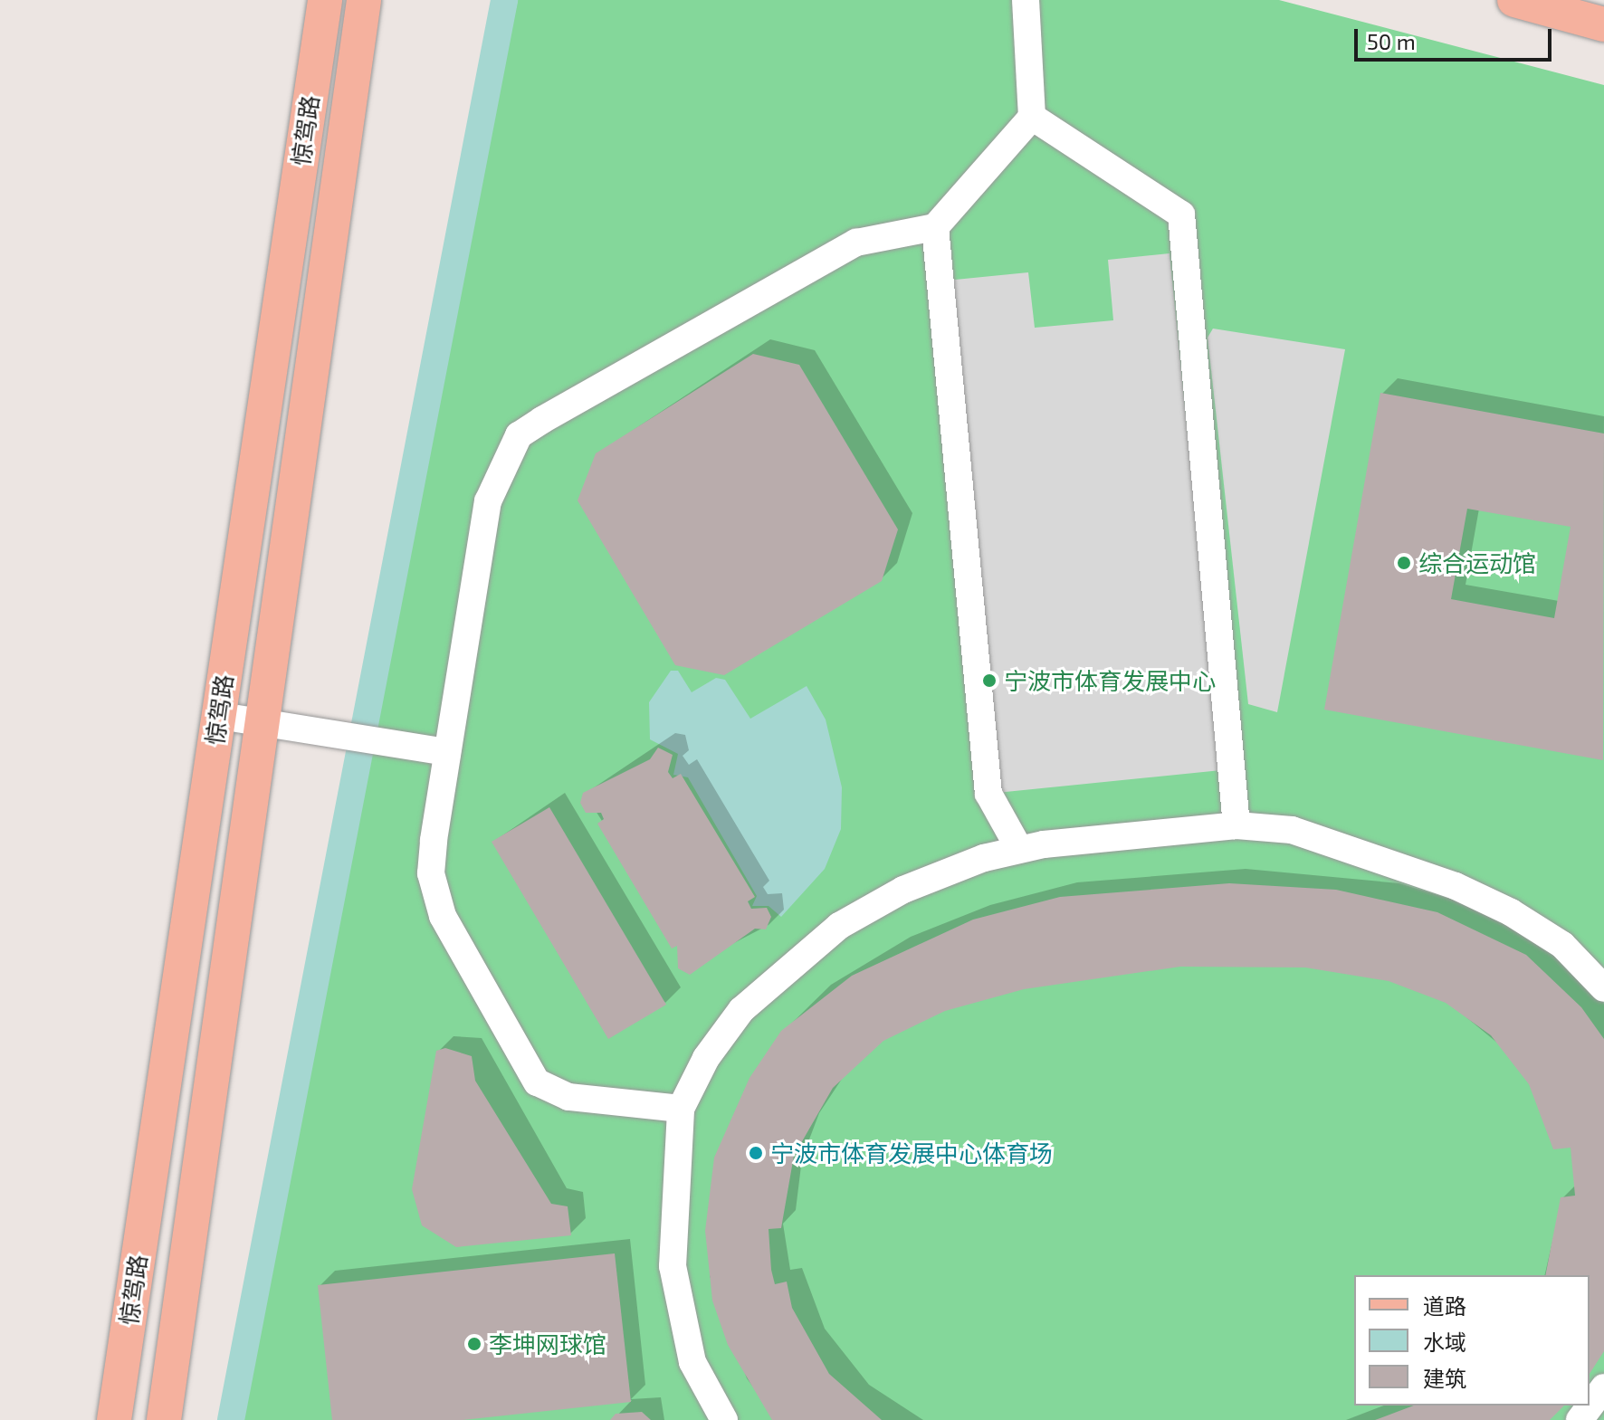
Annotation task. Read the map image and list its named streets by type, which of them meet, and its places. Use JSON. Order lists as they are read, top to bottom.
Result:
{
  "streets": {
    "main road": ["惊驾路"]
  },
  "places": [
    "综合运动馆",
    "宁波市体育发展中心",
    "宁波市体育发展中心体育场",
    "李坤网球馆"
  ],
  "legend": ["道路", "水域", "建筑"],
  "scale_bar": "50 m"
}
